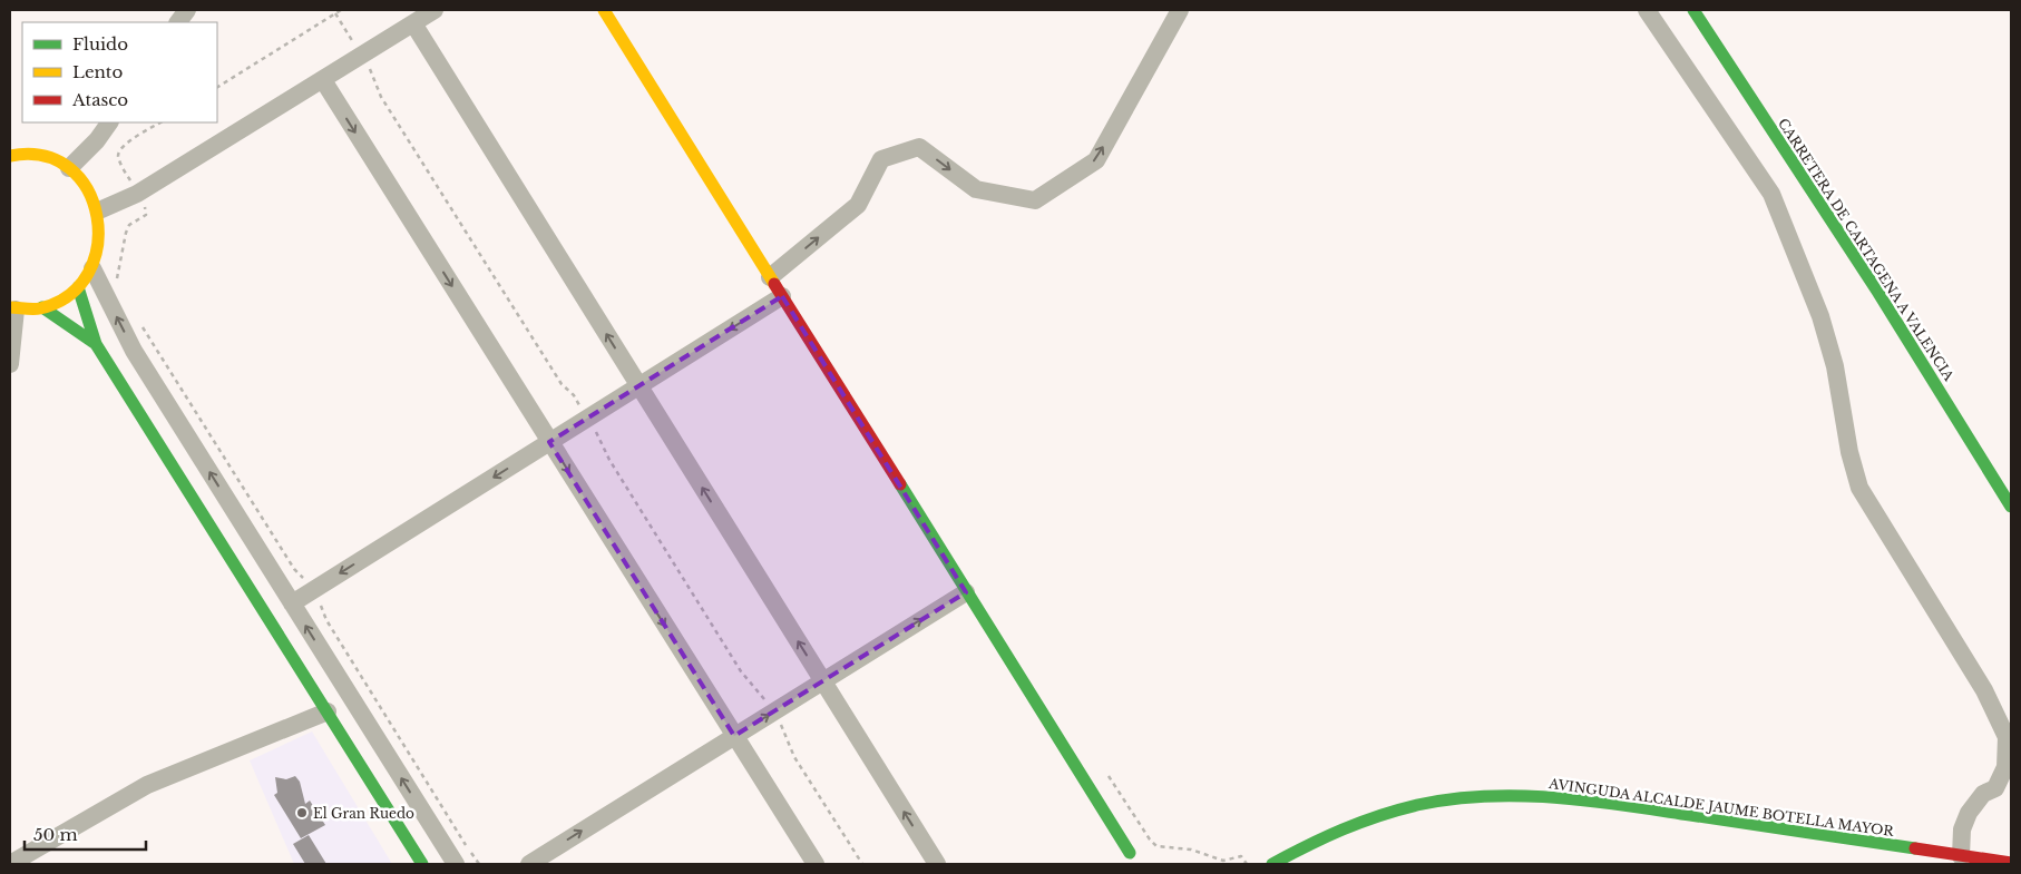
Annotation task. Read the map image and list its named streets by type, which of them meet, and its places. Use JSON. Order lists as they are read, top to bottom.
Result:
{
  "streets": {
    "main road": ["CARRETERA DE CARTAGENA A VALENCIA", "AVINGUDA ALCALDE JAUME BOTELLA MAYOR"]
  },
  "places": ["El Gran Ruedo"],
  "legend": ["Fluido", "Lento", "Atasco"],
  "scale_bar": "50 m"
}
